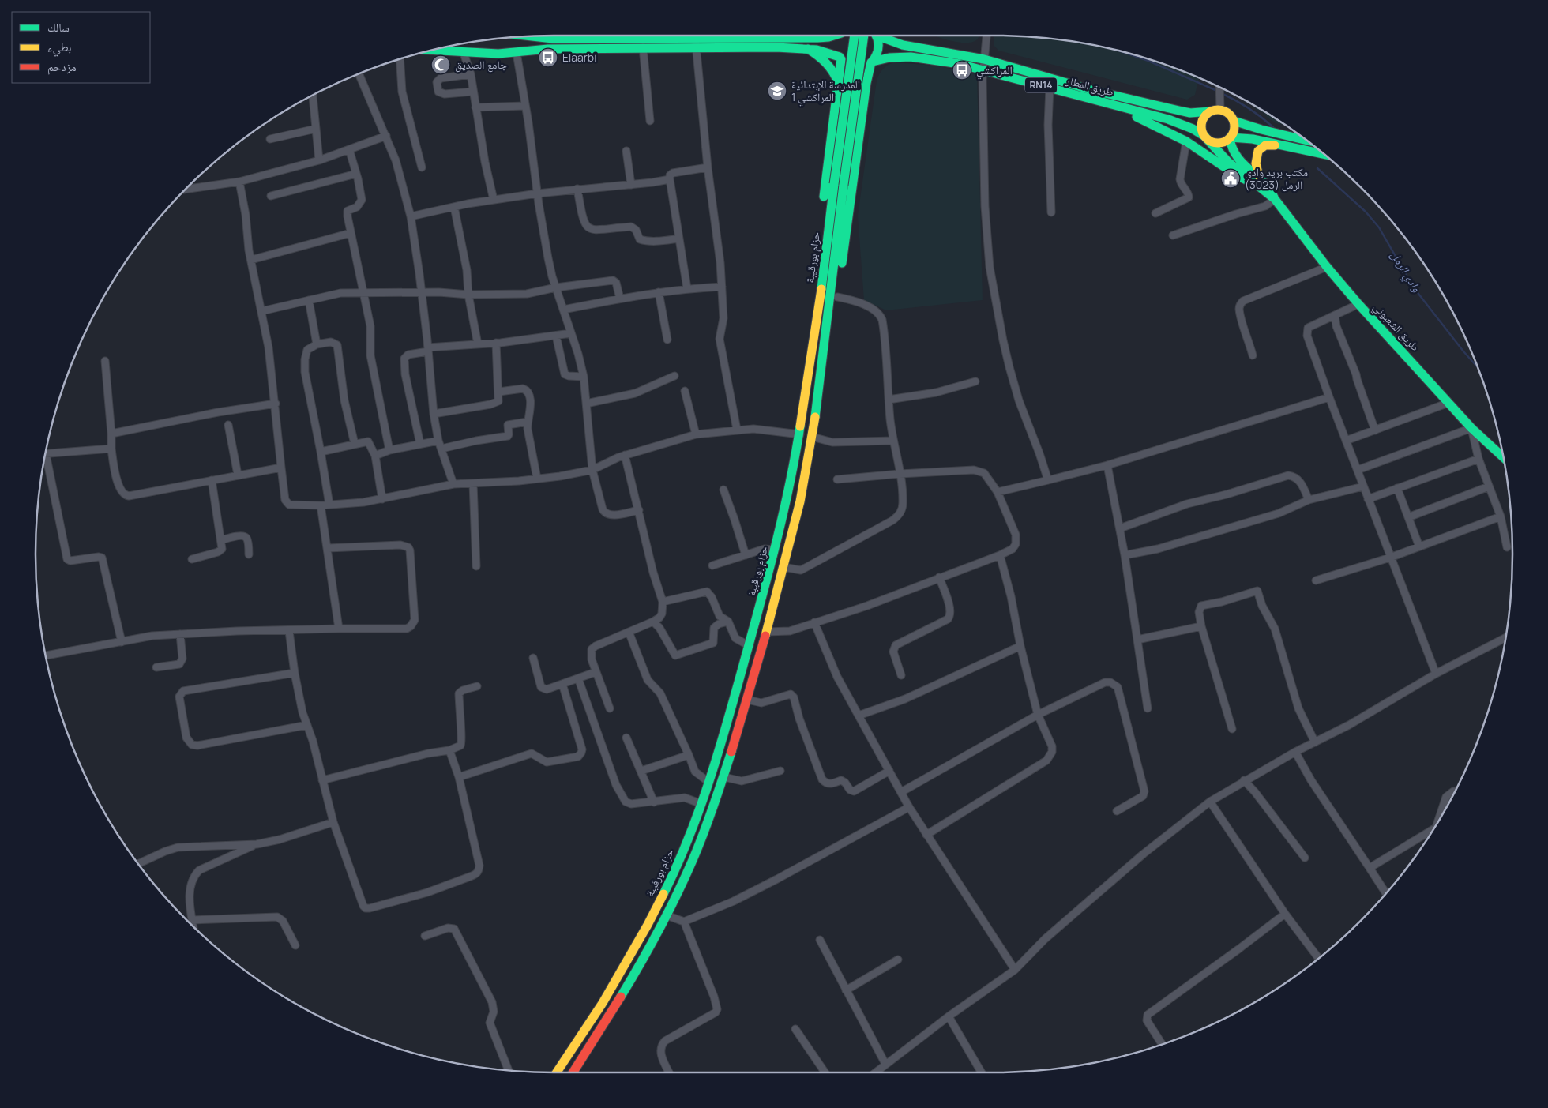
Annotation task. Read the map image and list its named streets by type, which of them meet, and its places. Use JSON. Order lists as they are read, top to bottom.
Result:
{
  "streets": {
    "main road": [
      "RN14",
      "طريق المطار",
      "حزام بورقيبة",
      "طريق الشعبوني"
    ]
  },
  "crossings": [
    ["RN14", "طريق المطار"],
    ["RN14", "طريق الشعبوني"],
    ["طريق المطار", "طريق الشعبوني"]
  ],
  "water": ["وادي الرمل"],
  "places": {
    "bus stop": ["Elaarbi", "المراكشي"],
    "mosque": ["جامع الصديق"],
    "school or university": ["المدرسة الإبتدائية المراكشي 1"],
    "public building": ["مكتب بريد وادي الرمل (3023)"]
  },
  "legend": ["سالك", "بطيء", "مزدحم"]
}
